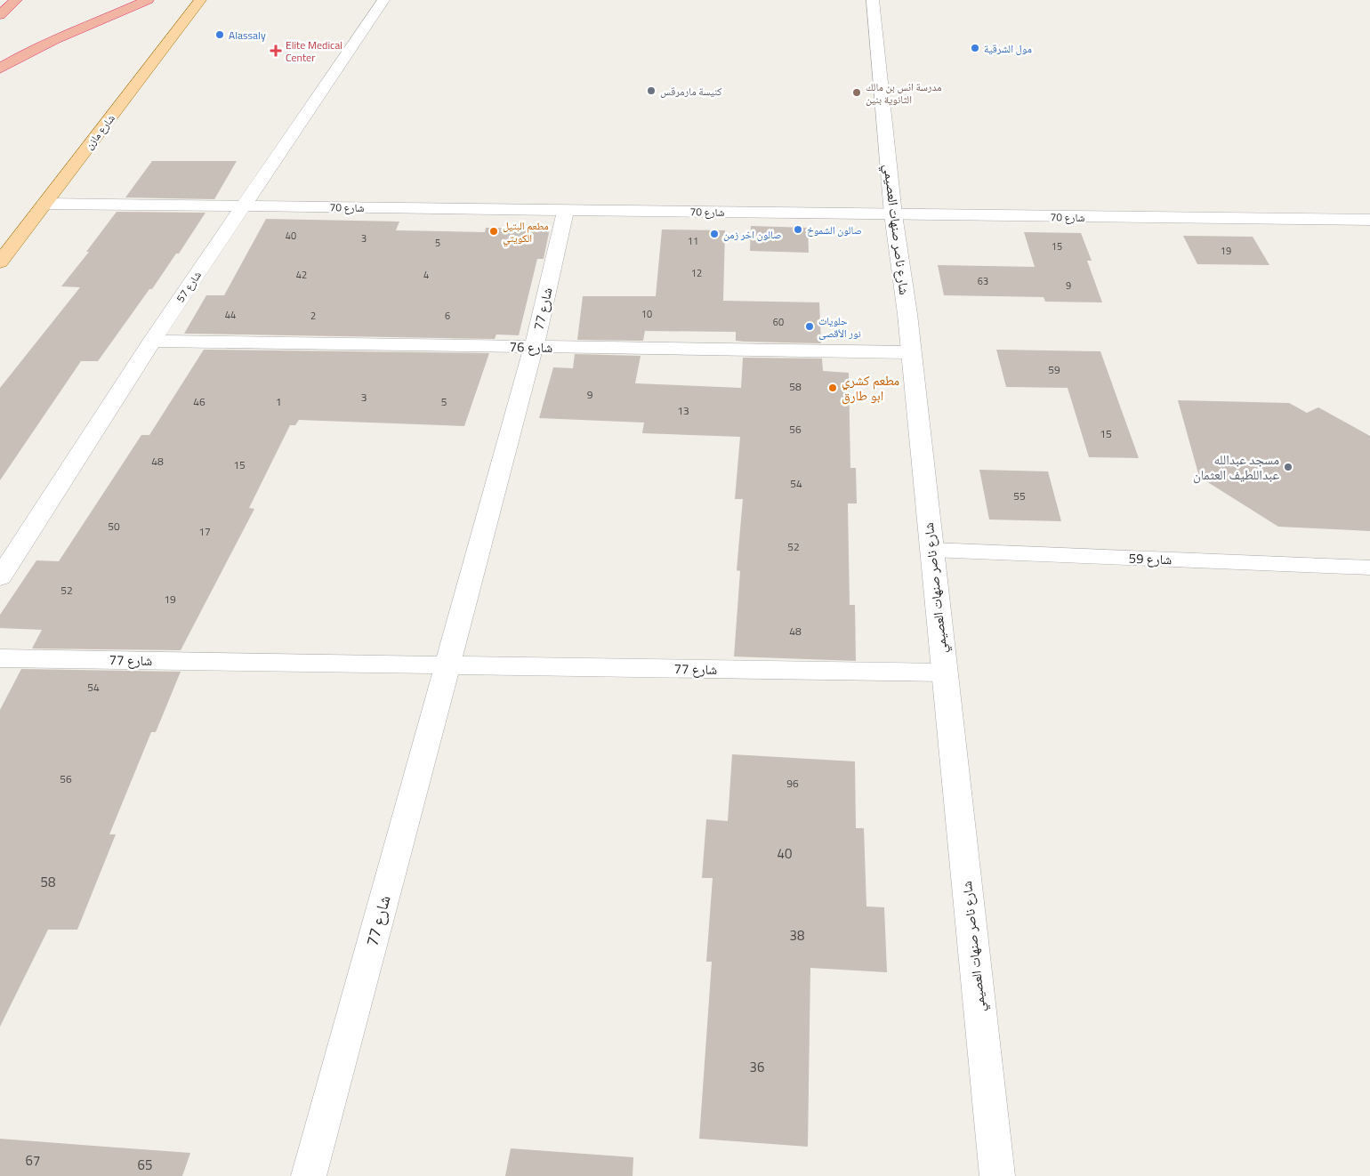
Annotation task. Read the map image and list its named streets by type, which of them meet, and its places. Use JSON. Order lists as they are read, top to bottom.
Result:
{
  "streets": {
    "main road": ["شارع مازن"],
    "street": [
      "شارع 70",
      "شارع ناصر صنهات العصيمي",
      "شارع 57",
      "شارع 77",
      "شارع 76",
      "شارع 59"
    ]
  },
  "crossings": [
    ["شارع مازن", "شارع 70"],
    ["شارع 70", "شارع ناصر صنهات العصيمي"],
    ["شارع 70", "شارع 57"],
    ["شارع 70", "شارع 77"],
    ["شارع ناصر صنهات العصيمي", "شارع 77"],
    ["شارع ناصر صنهات العصيمي", "شارع 76"],
    ["شارع ناصر صنهات العصيمي", "شارع 59"],
    ["شارع 57", "شارع 76"],
    ["شارع 77", "شارع 76"]
  ],
  "places": {
    "other": [
      "Alassaly",
      "مول الشرقية",
      "كنيسة مارمرقس",
      "مدرسة انس بن مالك الثانوية بنين",
      "صالون الشموخ",
      "مطعم البتيل الكويتي",
      "صالون اخر زمن",
      "حلويات نور الأقصى",
      "مطعم كشري ابو طارق",
      "مسجد عبدالله عبداللطيف العثمان"
    ],
    "health": ["Elite Medical Center"]
  },
  "house_numbers": [
    "40",
    "3",
    "11",
    "5",
    "15",
    "19",
    "12",
    "42",
    "4",
    "63",
    "9",
    "10",
    "44",
    "2",
    "6",
    "60",
    "59",
    "58",
    "9",
    "3",
    "46",
    "1",
    "5",
    "13",
    "56",
    "15",
    "48",
    "15",
    "54",
    "55",
    "50",
    "17",
    "52",
    "52",
    "19",
    "48",
    "54",
    "56",
    "96",
    "40",
    "58",
    "38",
    "36",
    "67",
    "65"
  ]
}
